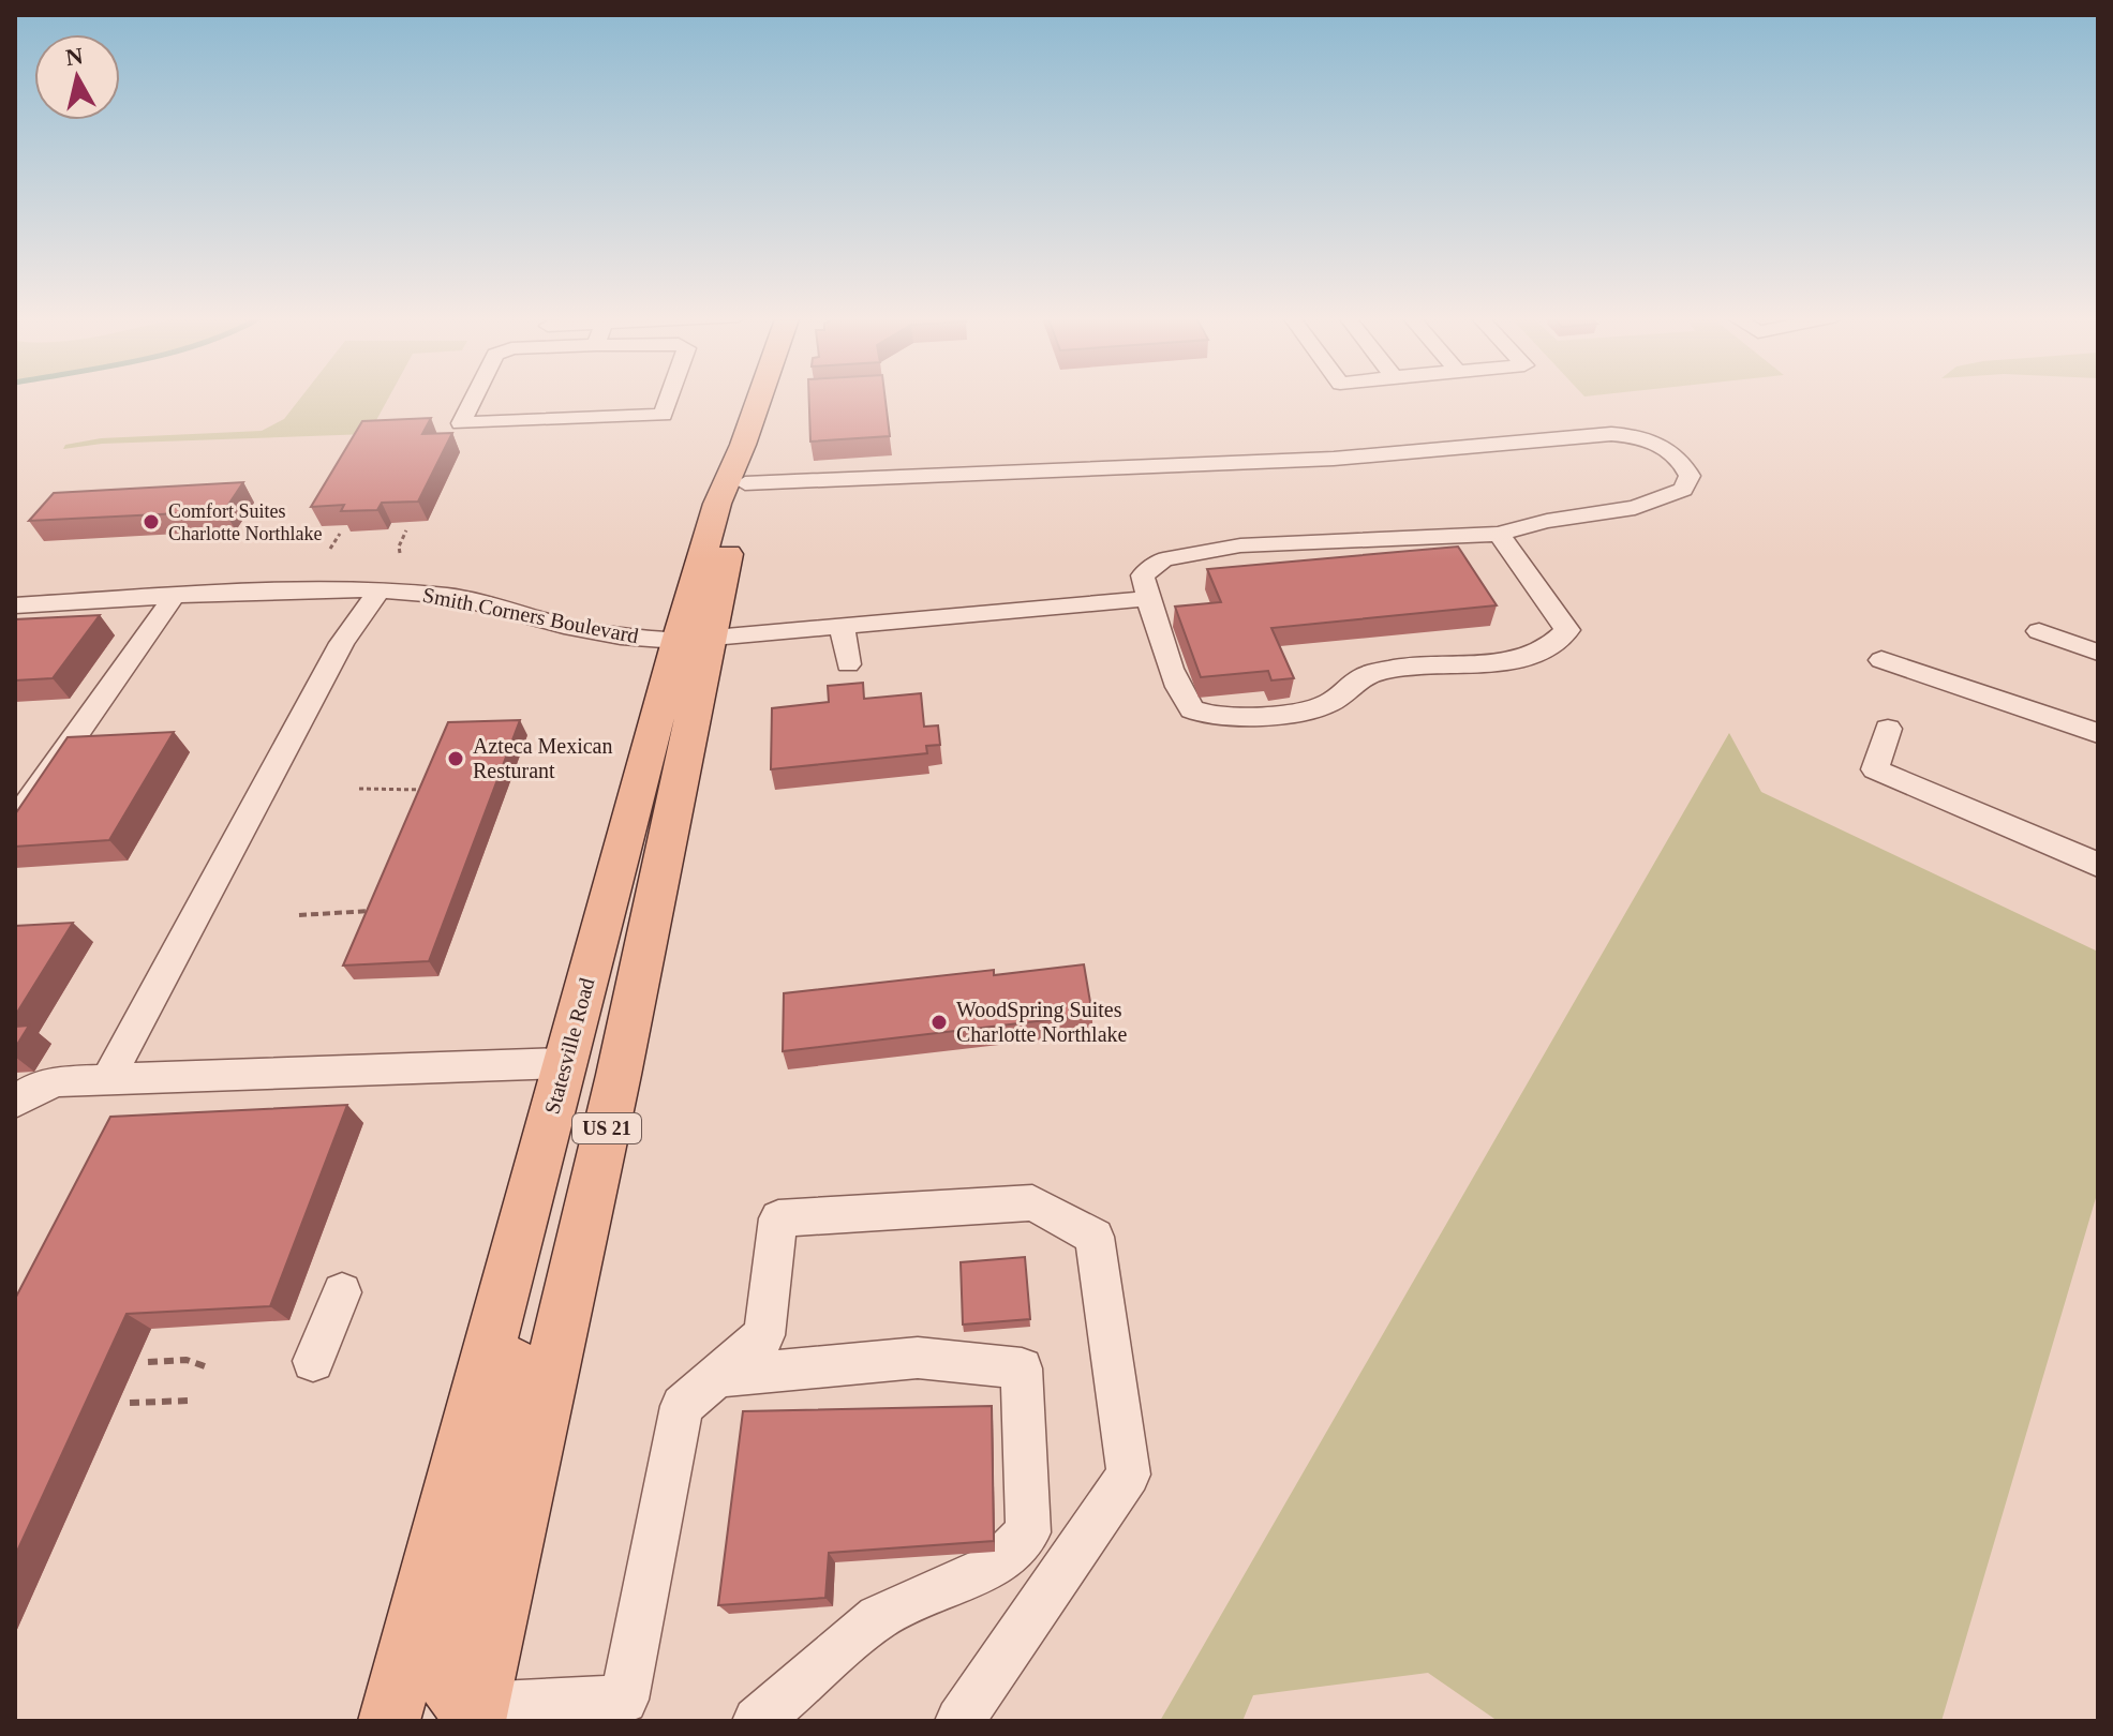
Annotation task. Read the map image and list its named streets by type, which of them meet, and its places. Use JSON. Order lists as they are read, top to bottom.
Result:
{
  "streets": {
    "main road": ["Statesville Road", "US 21"],
    "street": ["Smith Corners Boulevard"]
  },
  "crossings": [
    ["Smith Corners Boulevard", "Statesville Road"]
  ],
  "places": ["Comfort Suites Charlotte Northlake", "Azteca Mexican Resturant", "WoodSpring Suites Charlotte Northlake"],
  "north": "top"
}
